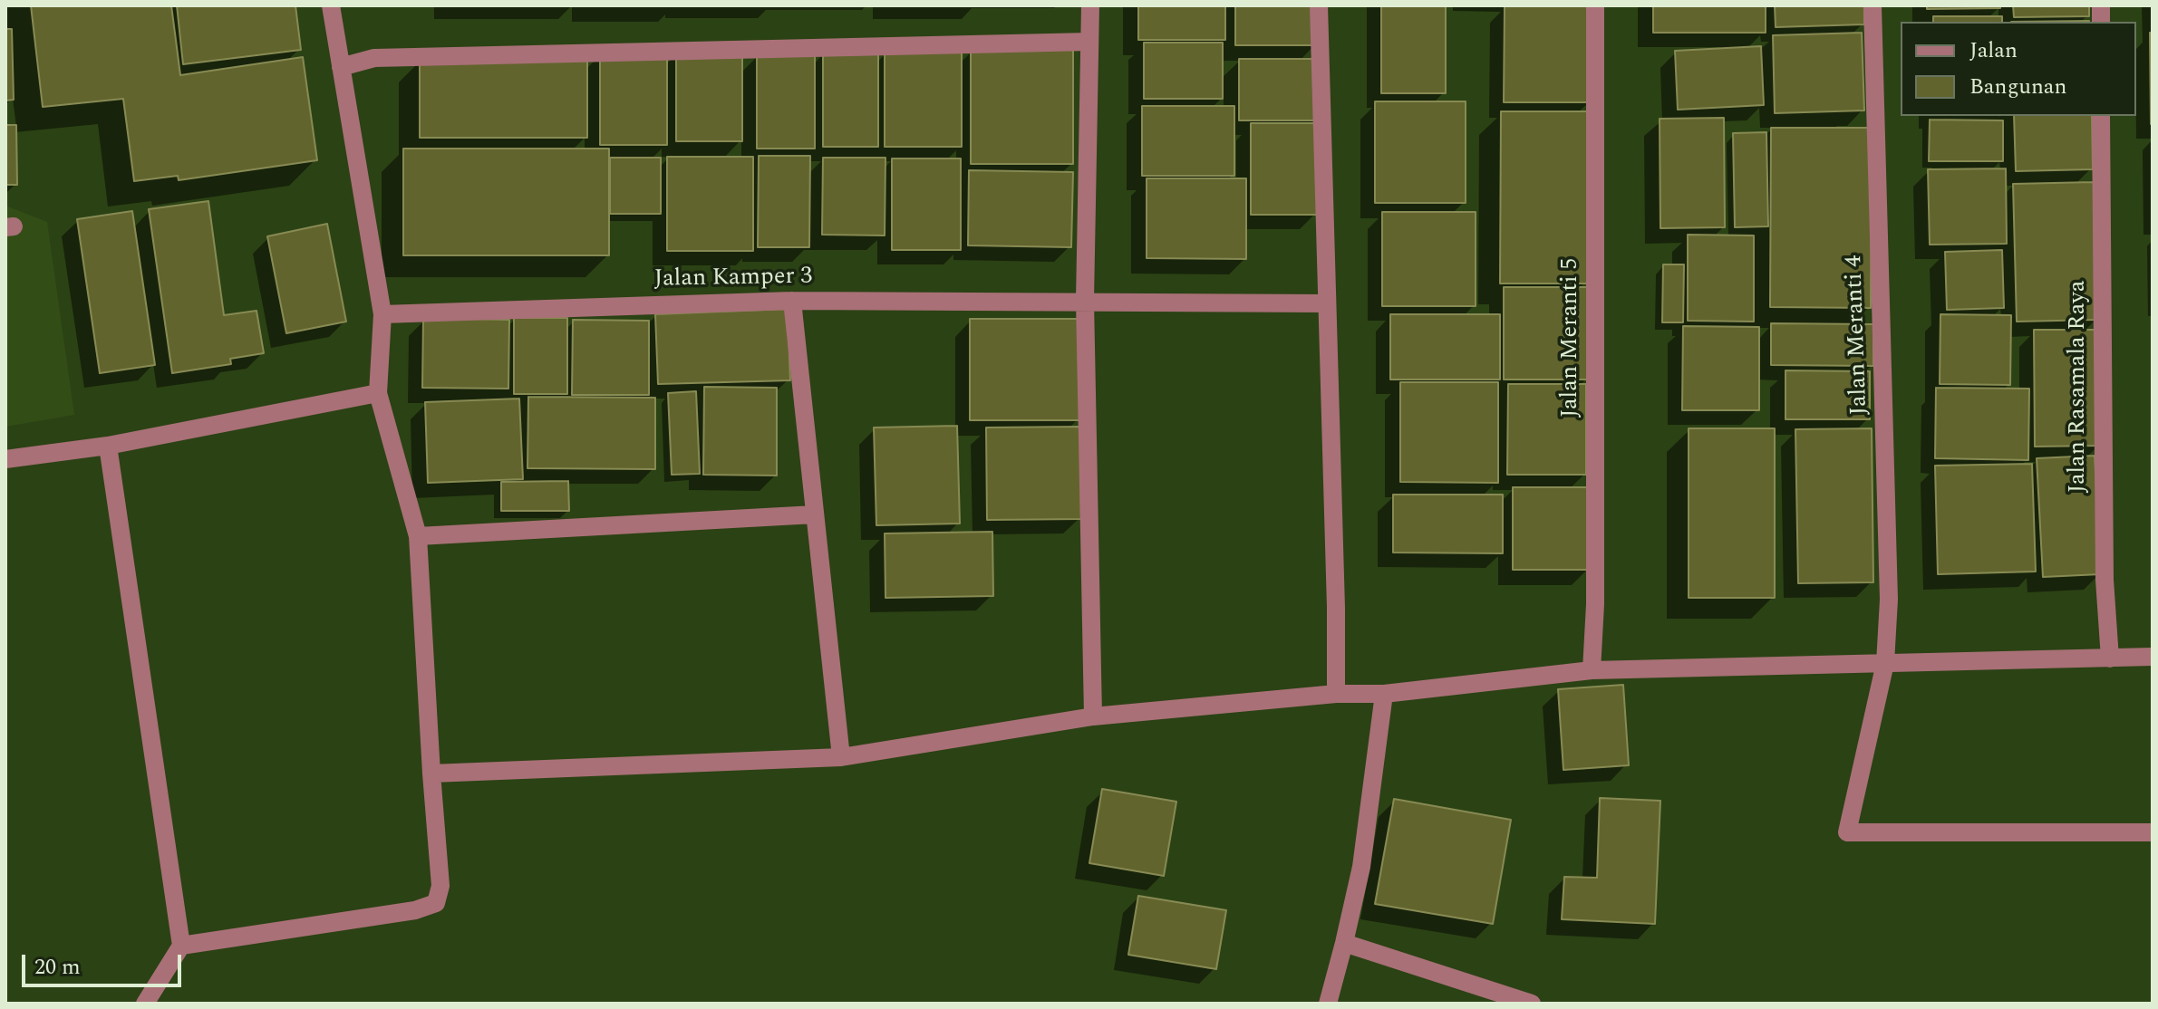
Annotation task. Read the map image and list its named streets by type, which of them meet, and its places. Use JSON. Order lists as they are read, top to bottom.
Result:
{
  "streets": {
    "street": [
      "Jalan Kamper 3",
      "Jalan Meranti 4",
      "Jalan Meranti 5",
      "Jalan Rasamala Raya"
    ]
  },
  "legend": ["Jalan", "Bangunan"],
  "scale_bar": "20 m"
}
